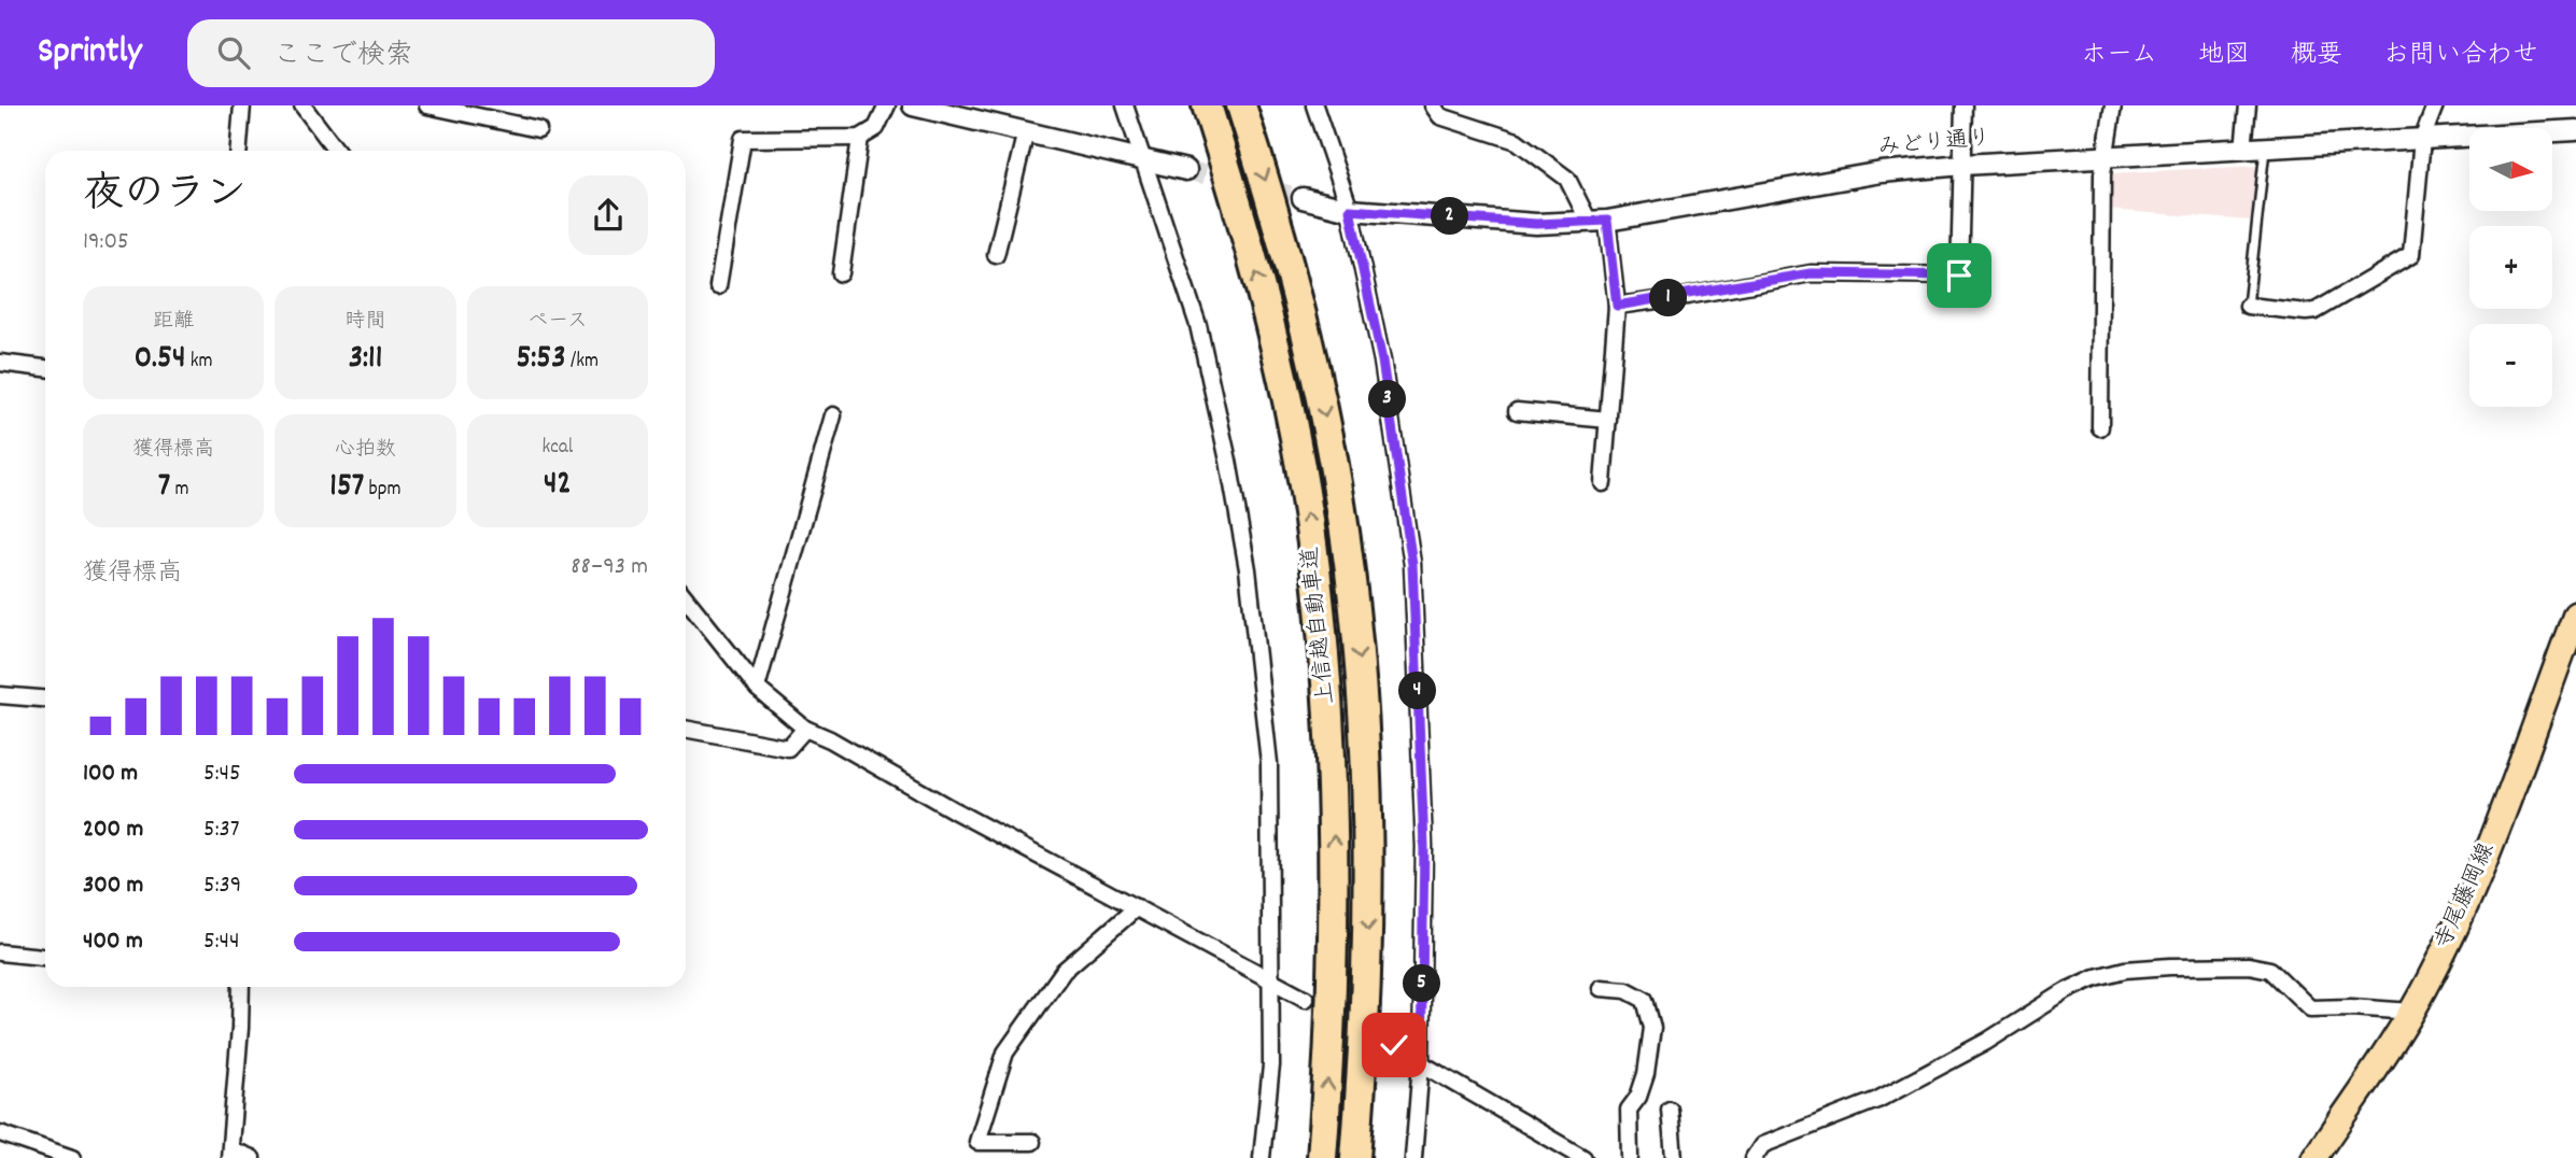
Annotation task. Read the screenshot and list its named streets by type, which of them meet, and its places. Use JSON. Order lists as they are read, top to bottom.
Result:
{
  "streets": {
    "highway": ["上信越自動車道"],
    "main road": ["寺尾藤岡線"],
    "street": ["みどり通り"]
  },
  "north": "right",
  "page": {
    "header": "Sprintly",
    "search": "ここで検索",
    "nav": [
      "ホーム",
      "地図",
      "概要",
      "お問い合わせ"
    ],
    "map_buttons": ["+", "−"],
    "heading": ["夜のラン", "19:05"],
    "pins": [
      "2",
      "1",
      "3",
      "4",
      "5"
    ],
    "stats": [
      ["距離", "0.54 km"],
      ["時間", "3:11"],
      ["ペース", "5:53 /km"],
      ["獲得標高", "7 m"],
      ["心拍数", "157 bpm"],
      ["kcal", "42"]
    ],
    "chart": ["獲得標高", "88–93 m"],
    "list": [
      {
        "name": "100 m",
        "note": "5:45"
      },
      {
        "name": "200 m",
        "note": "5:37"
      },
      {
        "name": "300 m",
        "note": "5:39"
      },
      {
        "name": "400 m",
        "note": "5:44"
      }
    ]
  }
}
